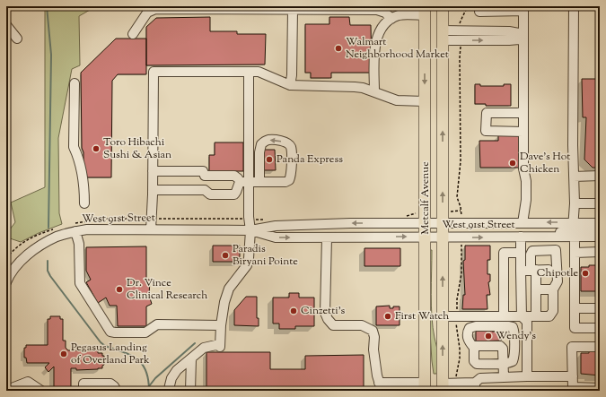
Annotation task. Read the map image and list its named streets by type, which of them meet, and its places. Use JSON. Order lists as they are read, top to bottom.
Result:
{
  "streets": {
    "main road": ["Metcalf Avenue"],
    "street": ["West 91st Street"]
  },
  "crossings": [
    ["Metcalf Avenue", "West 91st Street"]
  ],
  "places": [
    "Walmart Neighborhood Market",
    "Toro Hibachi Sushi & Asian",
    "Panda Express",
    "Dave's Hot Chicken",
    "Paradis Biryani Pointe",
    "Chipotle",
    "Dr. Vince Clinical Research",
    "Cinzetti's",
    "First Watch",
    "Wendy's",
    "Pegasus Landing of Overland Park"
  ]
}
